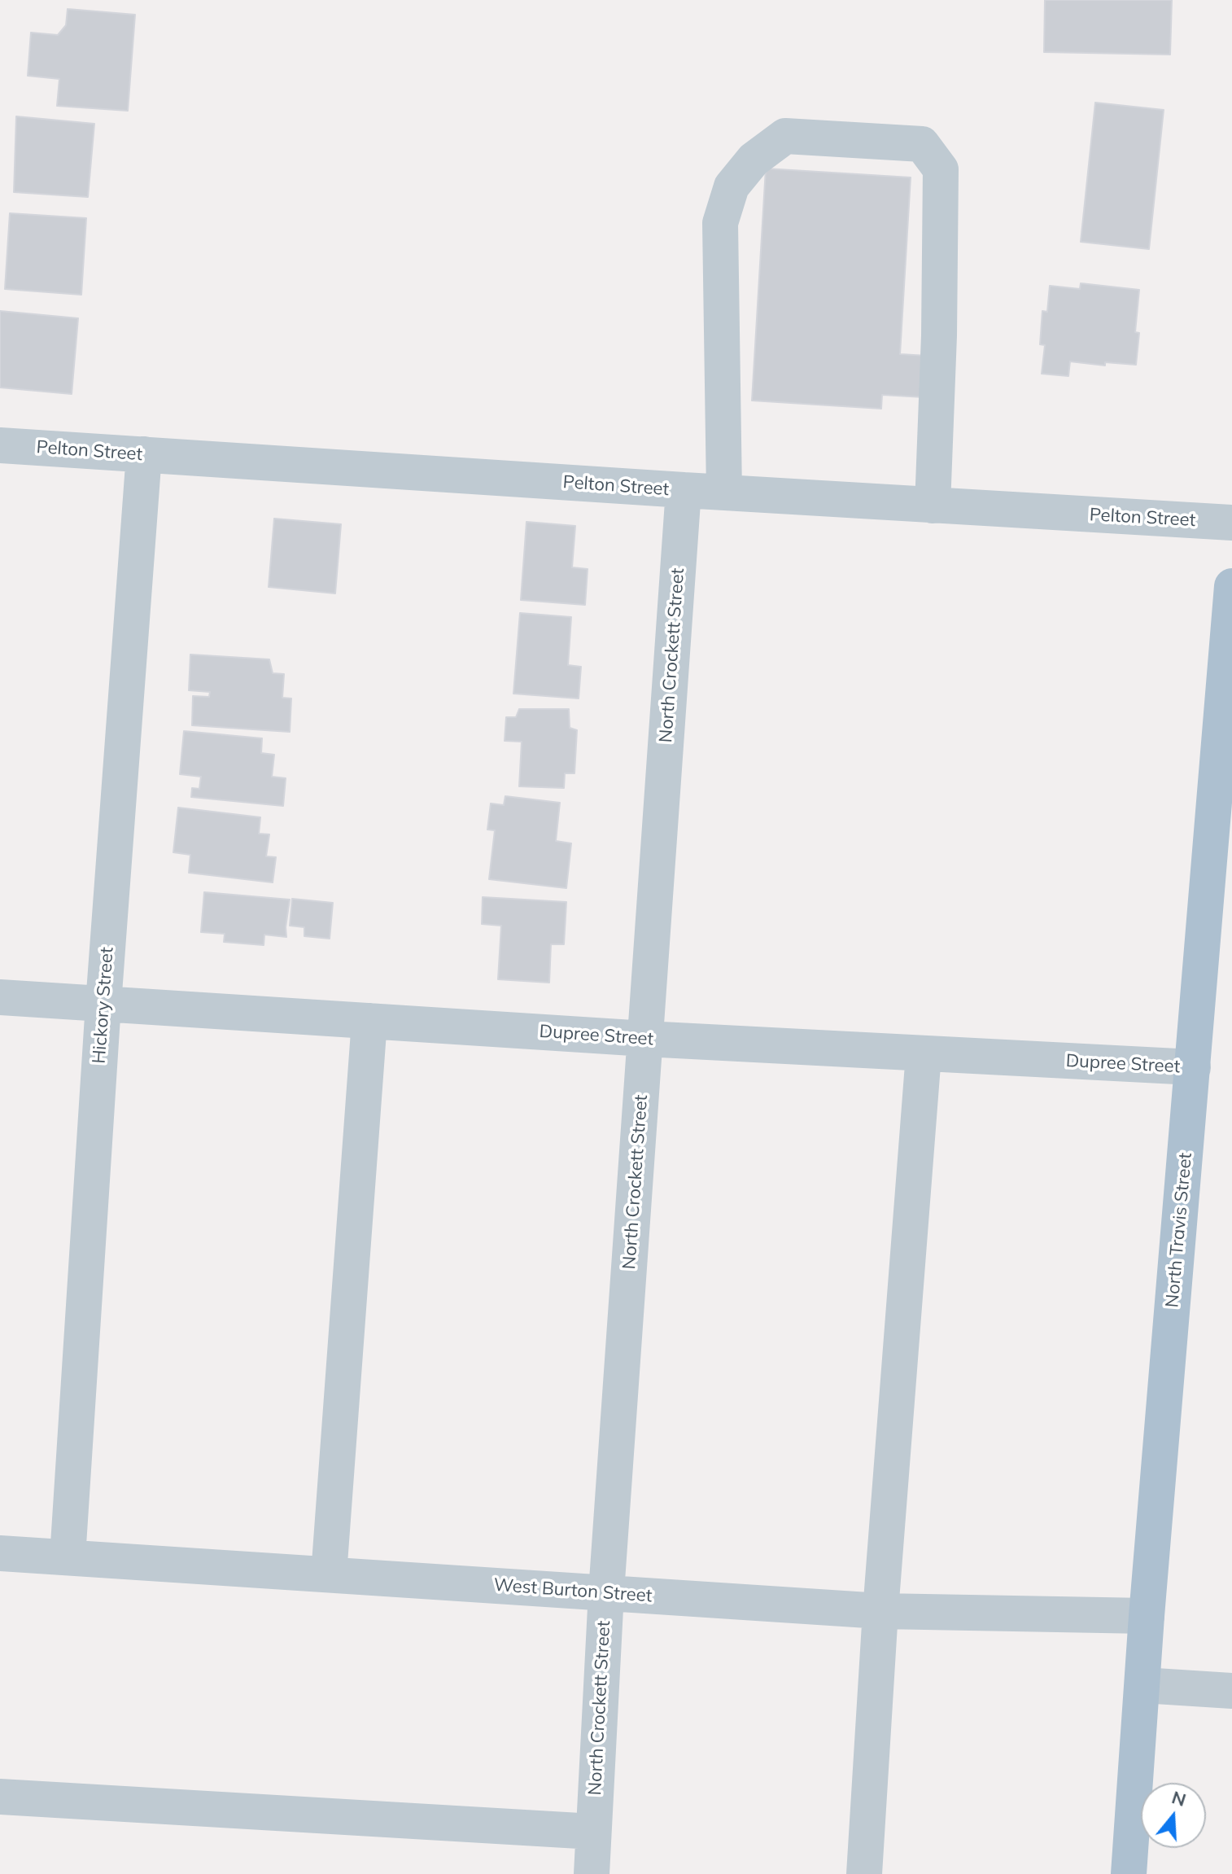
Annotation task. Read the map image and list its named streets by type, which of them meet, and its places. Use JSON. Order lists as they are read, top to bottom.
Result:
{
  "streets": {
    "main road": ["North Travis Street"],
    "street": [
      "Pelton Street",
      "North Crockett Street",
      "Hickory Street",
      "Dupree Street",
      "West Burton Street"
    ]
  },
  "crossings": [
    ["Pelton Street", "North Crockett Street"],
    ["Pelton Street", "Hickory Street"],
    ["North Crockett Street", "Dupree Street"],
    ["North Crockett Street", "West Burton Street"],
    ["Hickory Street", "Dupree Street"],
    ["Hickory Street", "West Burton Street"],
    ["Dupree Street", "North Travis Street"],
    ["North Travis Street", "West Burton Street"]
  ],
  "north": "top"
}
